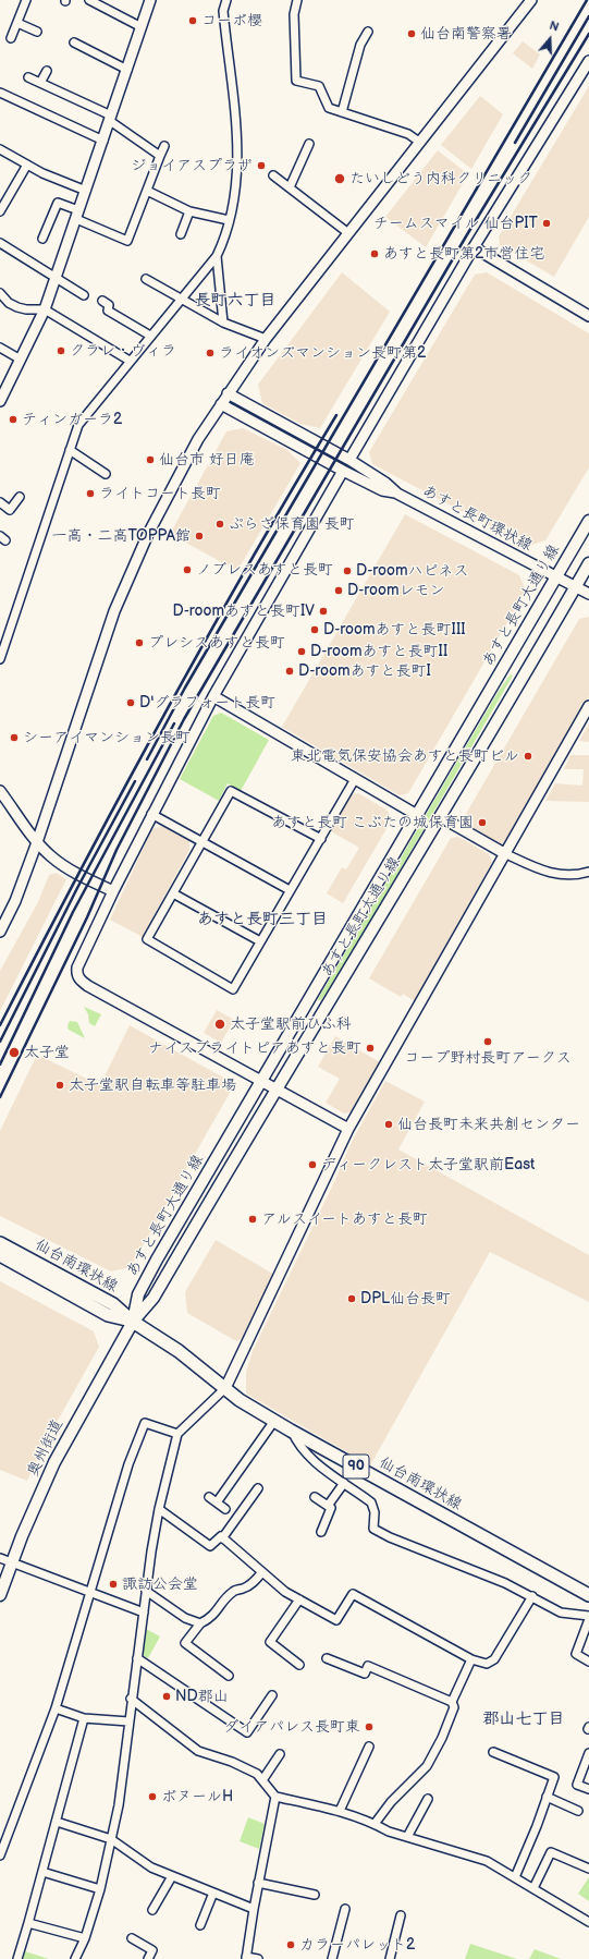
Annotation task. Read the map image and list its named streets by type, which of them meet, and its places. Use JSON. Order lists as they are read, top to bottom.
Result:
{
  "streets": {
    "main road": [
      "あすと長町大通り線",
      "仙台南環状線",
      "奥州街道",
      "90"
    ],
    "street": ["あすと長町環状線"]
  },
  "crossings": [
    ["あすと長町環状線", "あすと長町大通り線"],
    ["あすと長町大通り線", "仙台南環状線"],
    ["あすと長町大通り線", "奥州街道"],
    ["仙台南環状線", "奥州街道"]
  ],
  "districts": ["長町六丁目", "あすと長町三丁目", "郡山七丁目"],
  "places": [
    "コーポ櫻",
    "仙台南警察署",
    "ジョイアスプラザ",
    "たいしどう内科クリニック",
    "チームスマイル 仙台PIT",
    "あすと長町第2市営住宅",
    "クラレ・ヴィラ",
    "ライオンズマンション長町第2",
    "ティンガーラ2",
    "仙台市 好日庵",
    "ライトコート長町",
    "ぷらざ保育園 長町",
    "一高・二高TOPPA館",
    "ノブレスあすと長町",
    "D-roomハピネス",
    "D-roomレモン",
    "D-roomあすと長町IV",
    "D-roomあすと長町III",
    "プレシスあすと長町",
    "D-roomあすと長町II",
    "D-roomあすと長町I",
    "D'グラフォート長町",
    "シーアイマンション長町",
    "東北電気保安協会あすと長町ビル",
    "あすと長町 こぶたの城保育園",
    "太子堂駅前ひふ科",
    "コープ野村長町アークス",
    "ナイスブライトピアあすと長町",
    "太子堂",
    "太子堂駅自転車等駐車場",
    "仙台長町未来共創センター",
    "ディークレスト太子堂駅前East",
    "アルスイートあすと長町",
    "DPL仙台長町",
    "諏訪公会堂",
    "ND郡山",
    "ダイアパレス長町東",
    "ボヌールH",
    "カラーパレット2"
  ],
  "north": "top"
}
